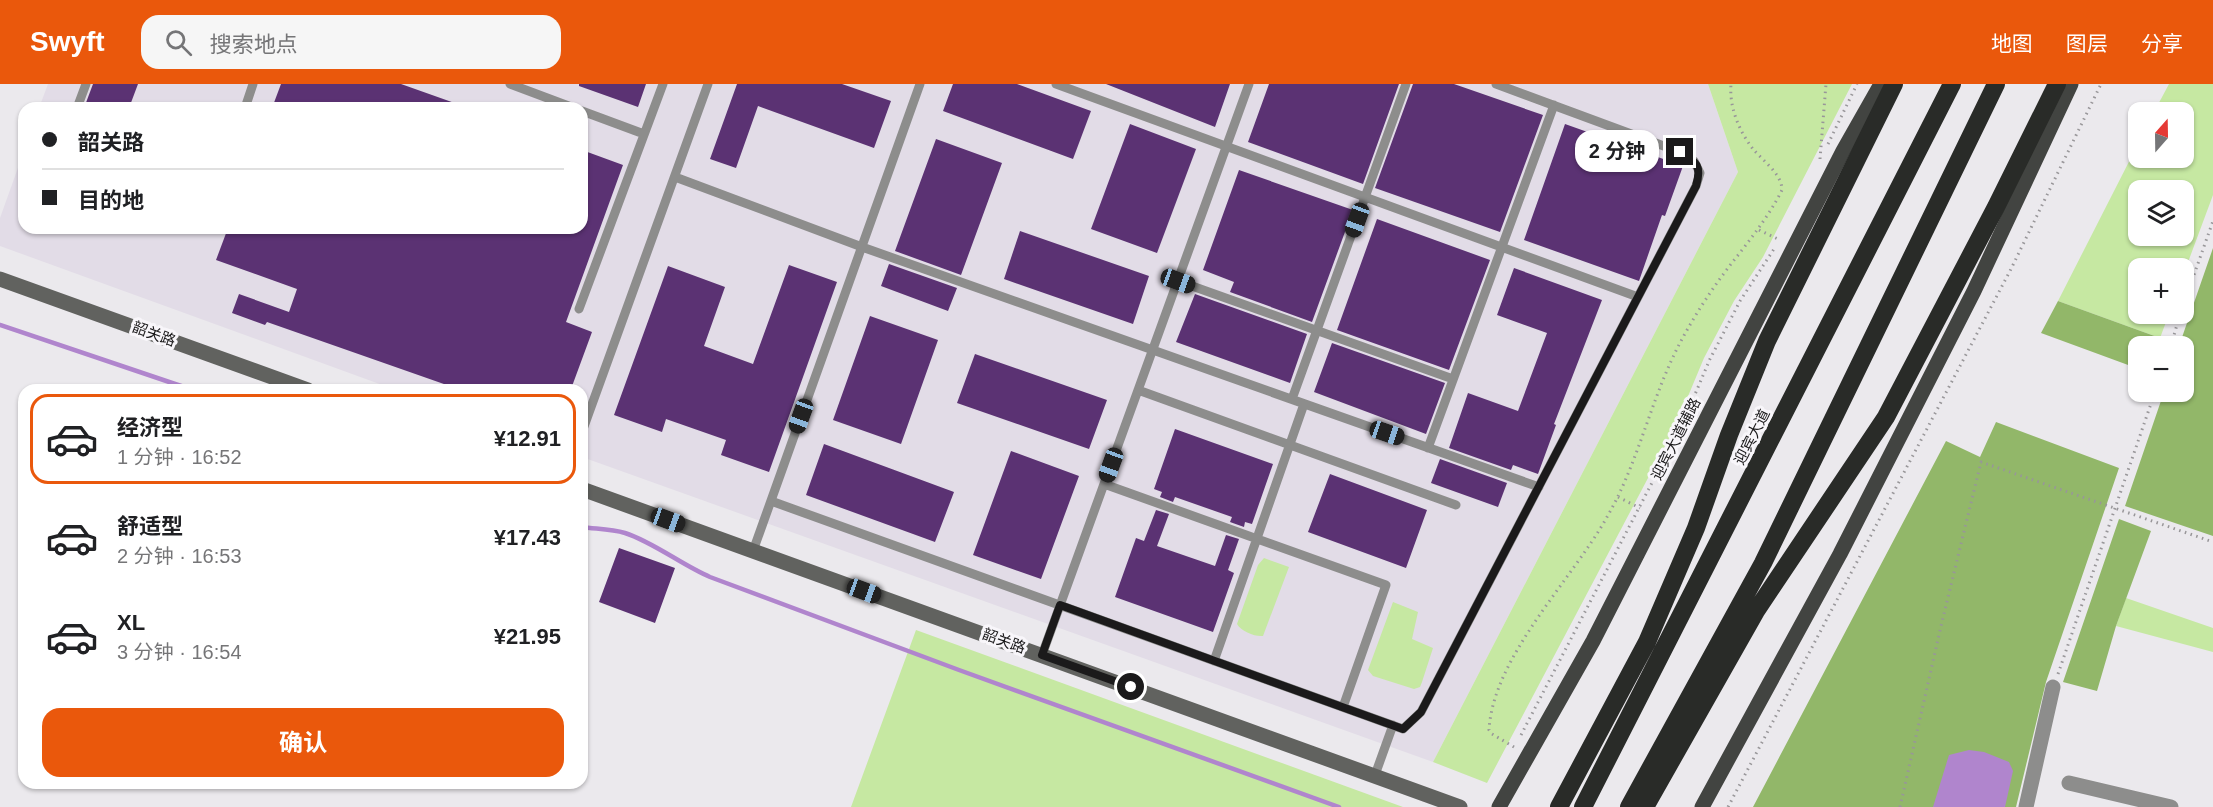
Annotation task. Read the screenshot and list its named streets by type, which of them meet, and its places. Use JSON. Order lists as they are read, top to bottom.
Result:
{
  "streets": {
    "highway": ["迎宾大道"],
    "main road": ["迎宾大道辅路"],
    "street": ["韶关路"]
  },
  "north": "top",
  "page": {
    "header": "Swyft",
    "search": "搜索地点",
    "nav": ["地图", "图层", "分享"],
    "map_buttons": ["+", "−"],
    "banner": ["韶关路", "目的地"],
    "bubble": "2 分钟",
    "list": [
      {
        "name": "经济型",
        "note": "1 分钟 · 16:52",
        "value": "¥12.91"
      },
      {
        "name": "舒适型",
        "note": "2 分钟 · 16:53",
        "value": "¥17.43"
      },
      {
        "name": "XL",
        "note": "3 分钟 · 16:54",
        "value": "¥21.95"
      }
    ],
    "buttons": "确认"
  }
}
